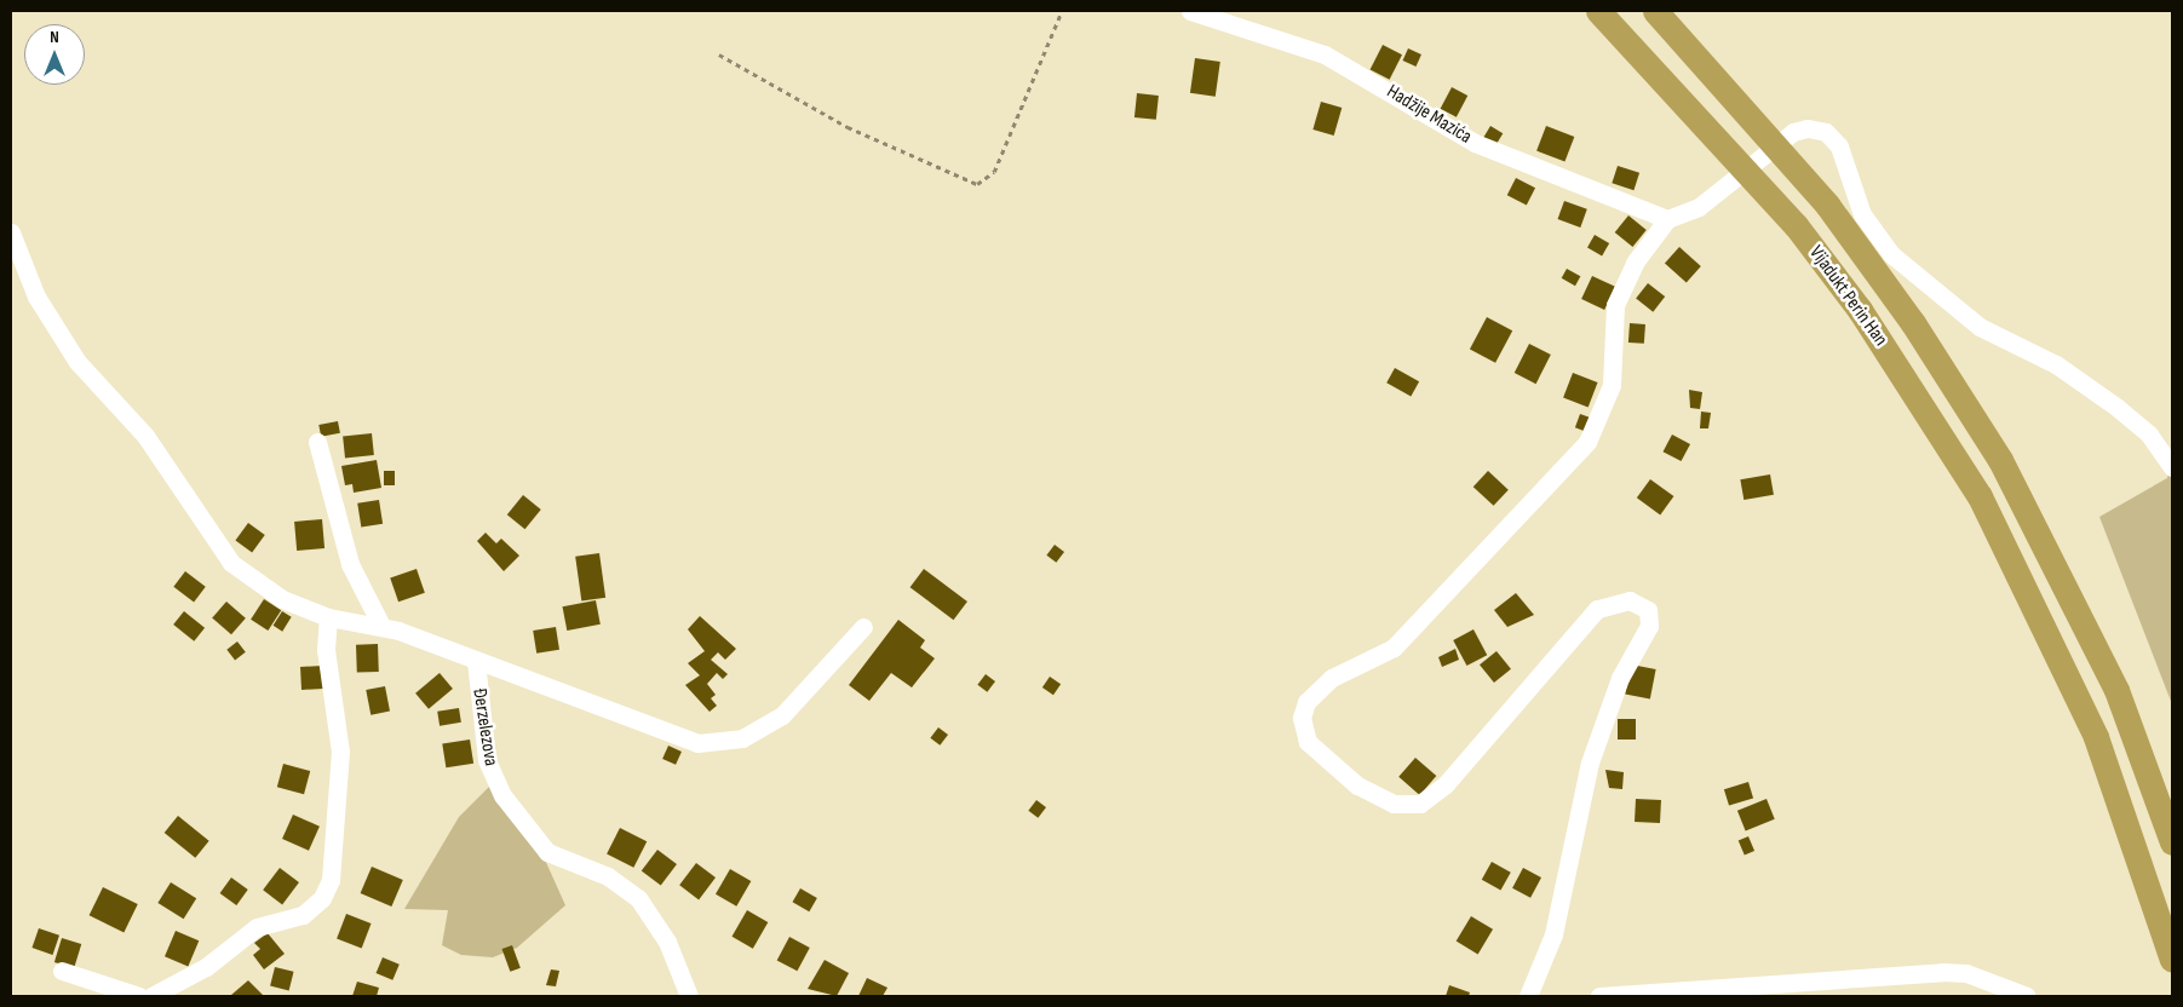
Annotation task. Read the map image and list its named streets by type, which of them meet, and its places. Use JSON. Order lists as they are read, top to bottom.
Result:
{
  "streets": {
    "highway": ["Vijadukt Perin Han"],
    "street": ["Hadžije Mazića", "Đerzelezova"]
  },
  "north": "top"
}
